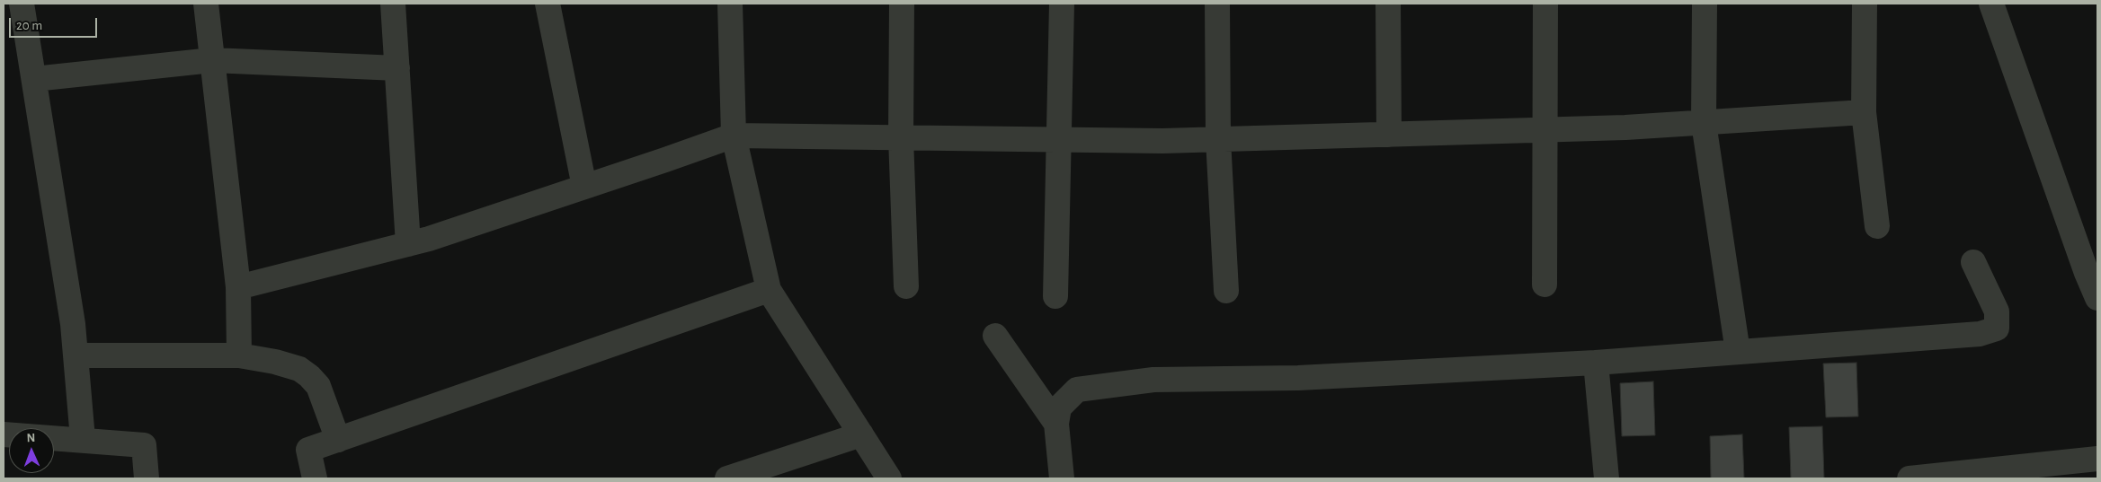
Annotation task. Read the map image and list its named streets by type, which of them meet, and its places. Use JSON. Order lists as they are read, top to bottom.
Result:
{
  "scale_bar": "20 m",
  "north": "top"
}
